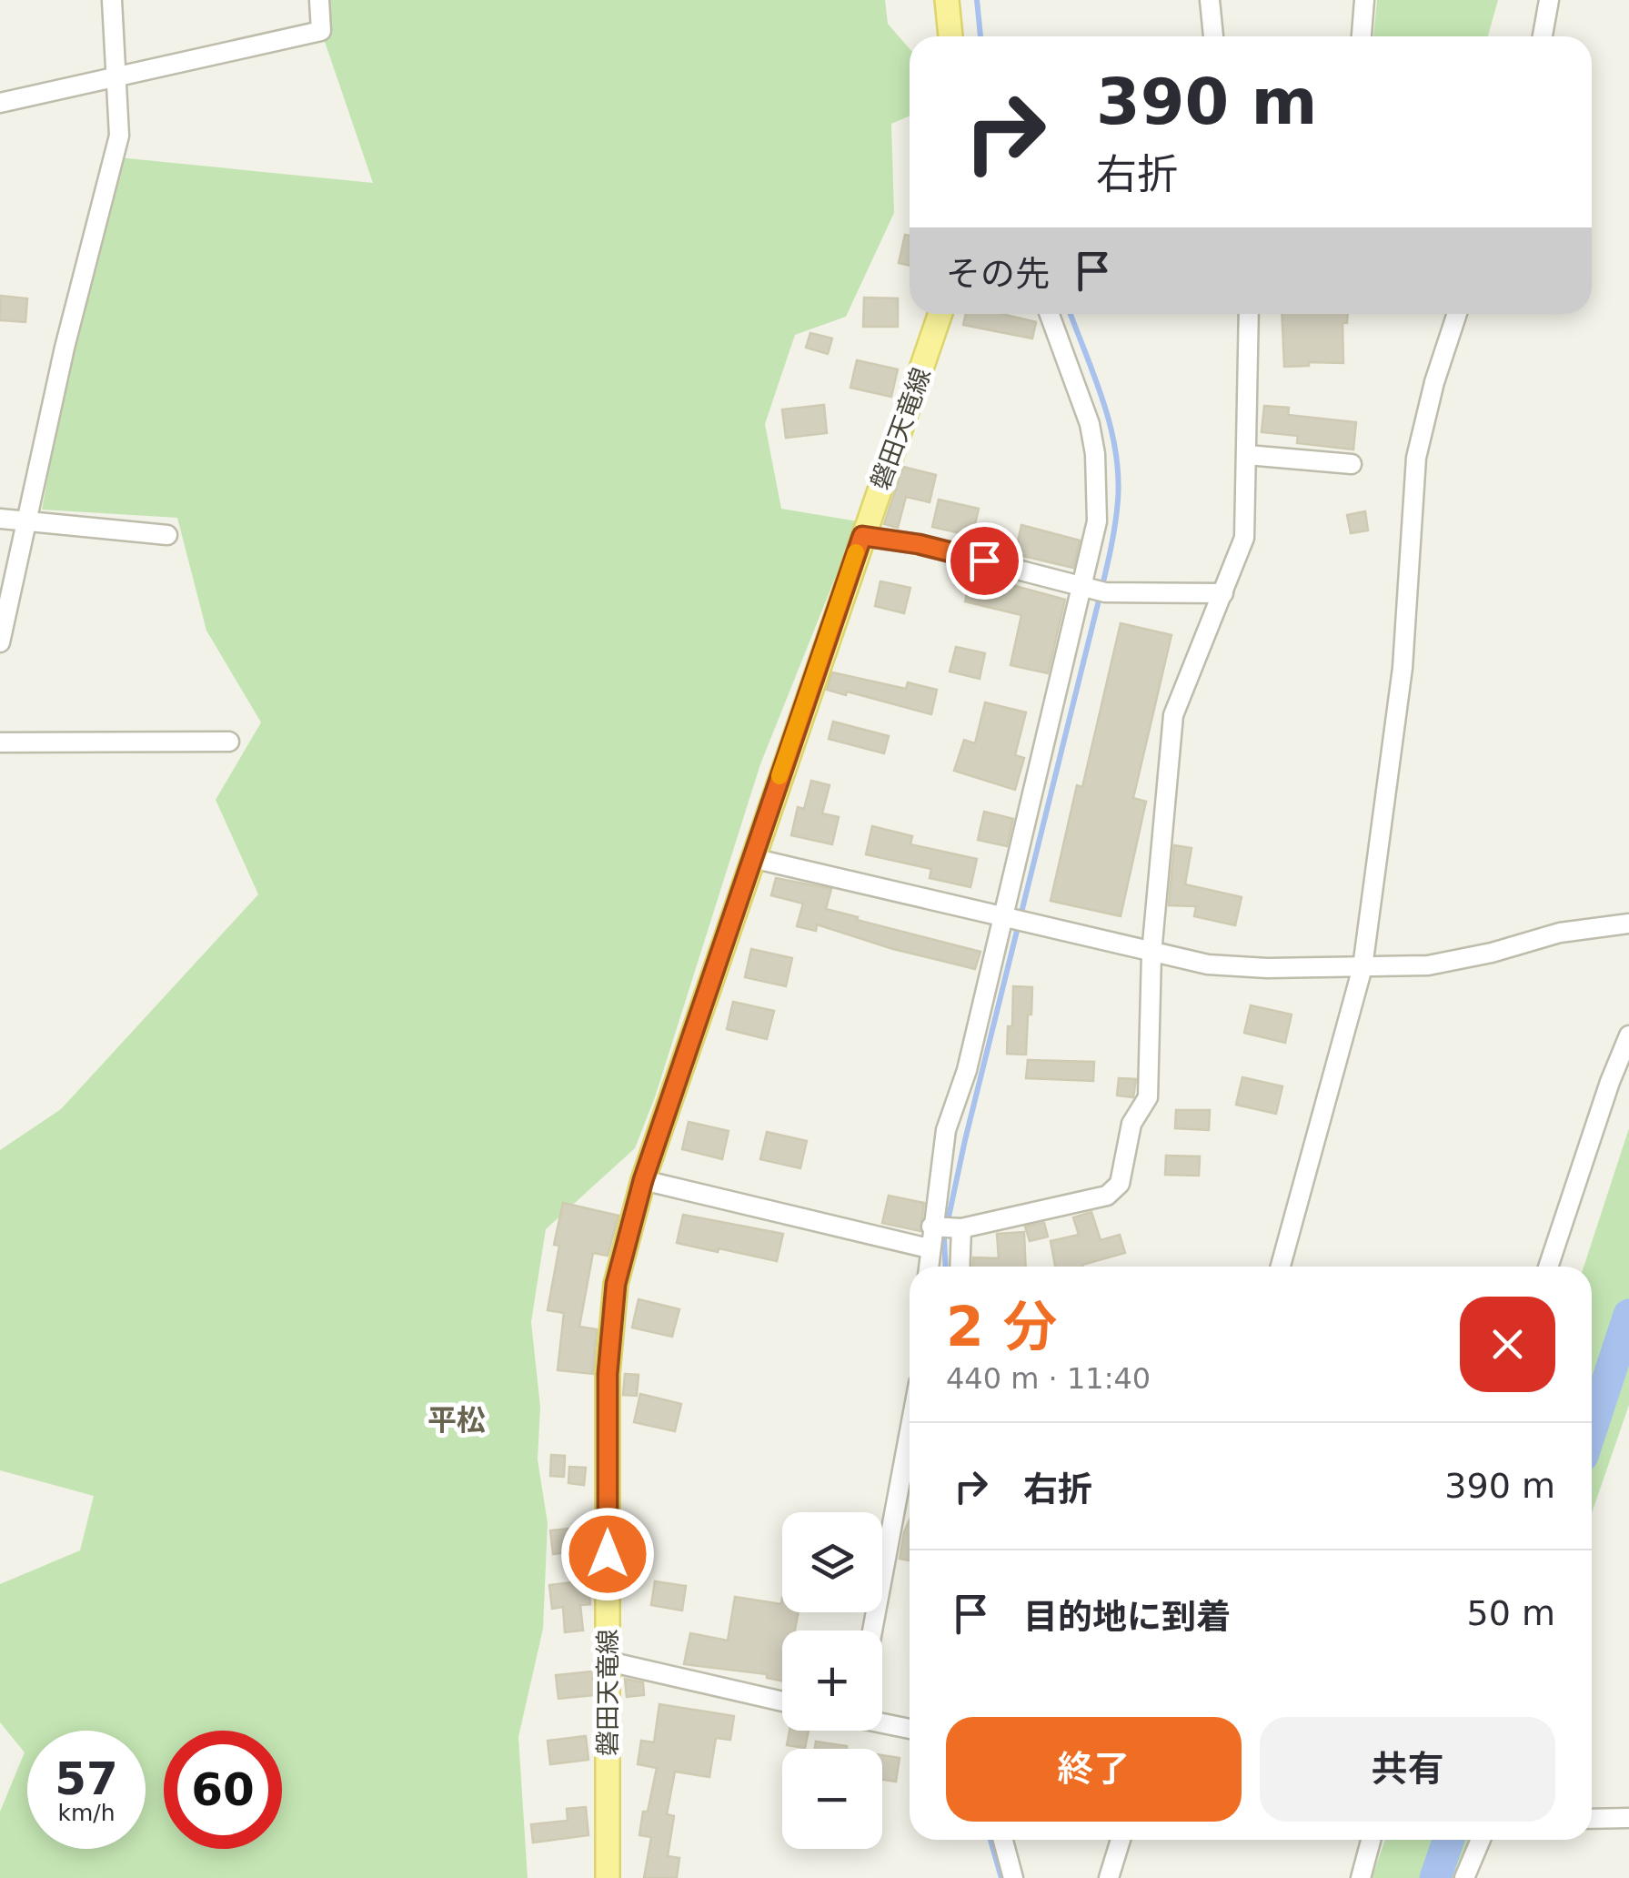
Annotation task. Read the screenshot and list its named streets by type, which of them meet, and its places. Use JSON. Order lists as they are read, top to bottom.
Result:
{
  "streets": {
    "main road": ["磐田天竜線"]
  },
  "districts": ["平松"],
  "page": {
    "turn": ["390 m", "右折"],
    "then": "その先",
    "heading": ["2 分", "440 m · 11:40"],
    "list": [
      {
        "name": "右折",
        "value": "390 m"
      },
      {
        "name": "目的地に到着",
        "value": "50 m"
      }
    ],
    "map_buttons": ["+", "−"],
    "buttons": ["終了", "共有"],
    "speed": "57 km/h",
    "limit": "60"
  }
}
